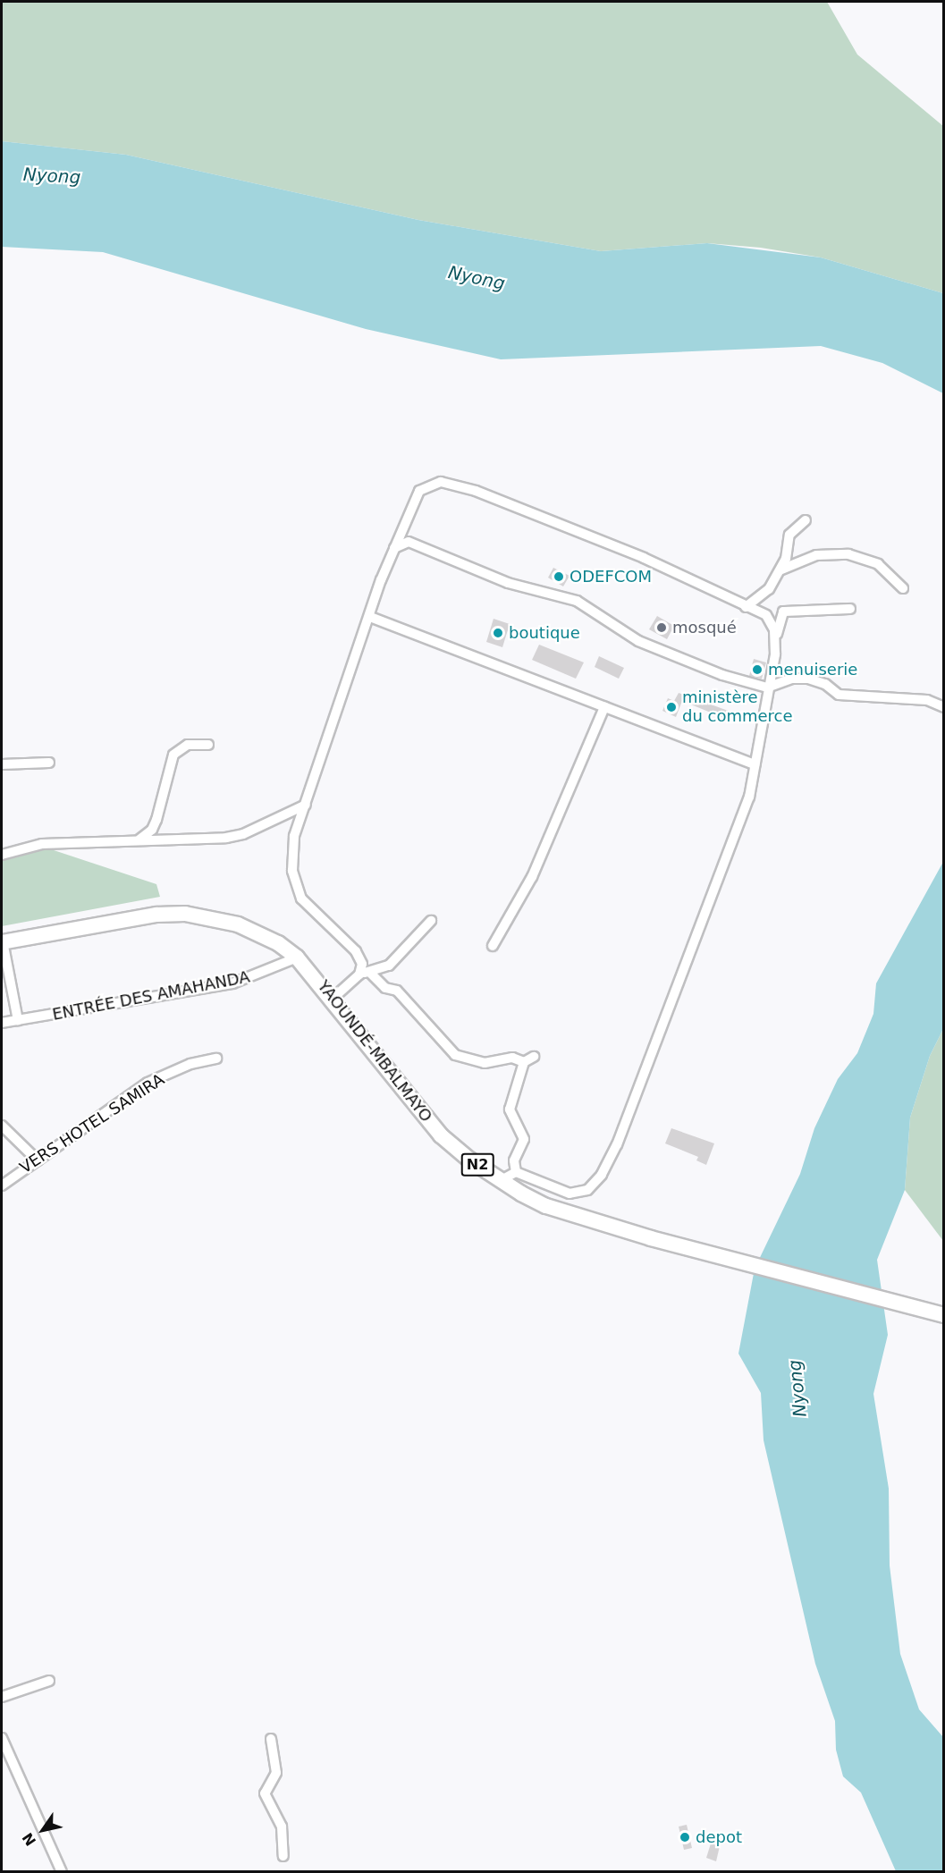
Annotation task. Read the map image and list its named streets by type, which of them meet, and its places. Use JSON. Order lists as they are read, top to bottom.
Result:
{
  "streets": {
    "highway": ["YAOUNDÉ-MBALMAYO", "N2"],
    "street": ["ENTRÉE DES AMAHANDA", "VERS HOTEL SAMIRA"]
  },
  "crossings": [
    ["ENTRÉE DES AMAHANDA", "YAOUNDÉ-MBALMAYO"]
  ],
  "water": ["Nyong"],
  "places": [
    "ODEFCOM",
    "mosqué",
    "boutique",
    "menuiserie",
    "ministère du commerce",
    "depot"
  ],
  "north": "bottom left"
}
